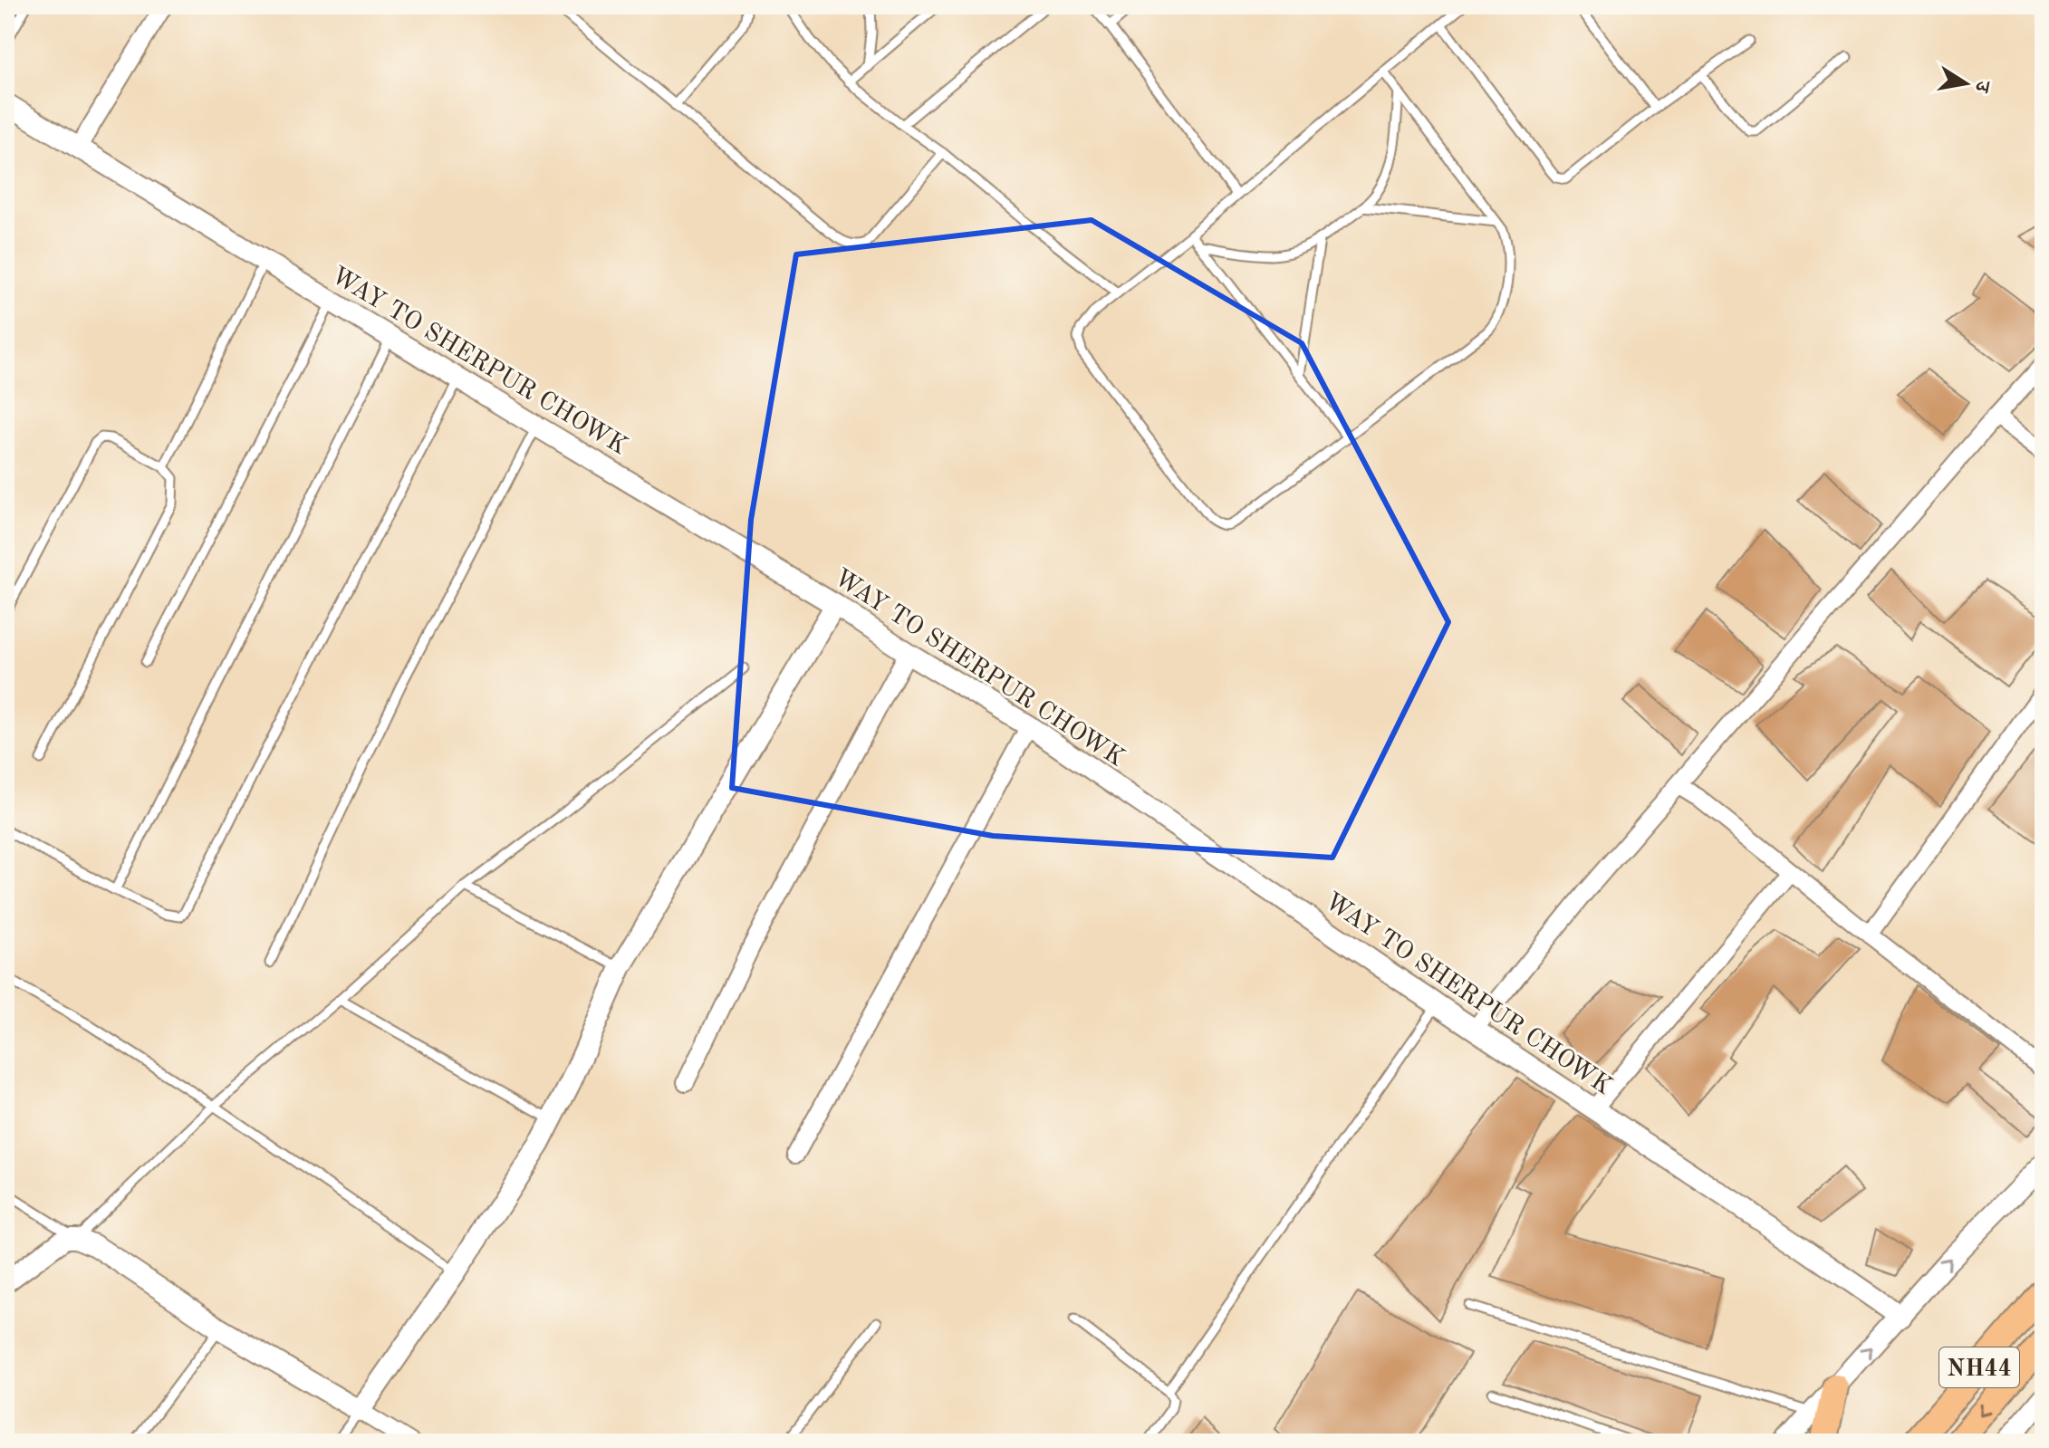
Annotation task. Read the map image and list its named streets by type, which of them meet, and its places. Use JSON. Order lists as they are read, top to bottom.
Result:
{
  "streets": {
    "highway": ["NH44"],
    "street": ["WAY TO SHERPUR CHOWK"]
  },
  "north": "right"
}
